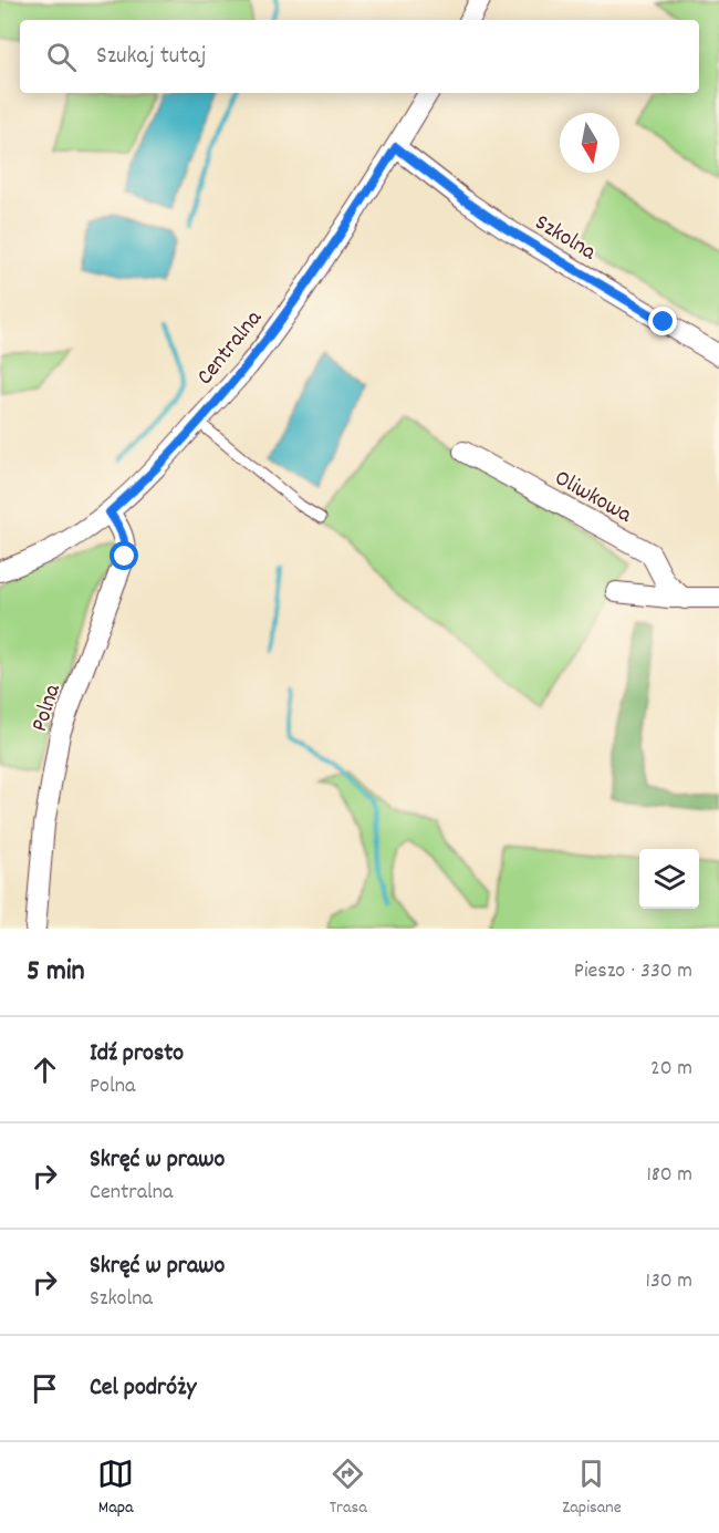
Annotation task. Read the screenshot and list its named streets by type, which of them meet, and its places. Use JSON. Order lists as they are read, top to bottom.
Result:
{
  "streets": {
    "street": [
      "Szkolna",
      "Centralna",
      "Oliwkowa",
      "Polna"
    ]
  },
  "crossings": [
    ["Szkolna", "Centralna"],
    ["Centralna", "Polna"]
  ],
  "north": "bottom",
  "page": {
    "search": "Szukaj tutaj",
    "heading": ["5 min", "Pieszo · 330 m"],
    "list": [
      ["Idź prosto", "Polna", "20 m"],
      ["Skręć w prawo", "Centralna", "180 m"],
      ["Skręć w prawo", "Szkolna", "130 m"],
      "Cel podróży"
    ],
    "nav": ["Mapa", "Trasa", "Zapisane"]
  }
}
